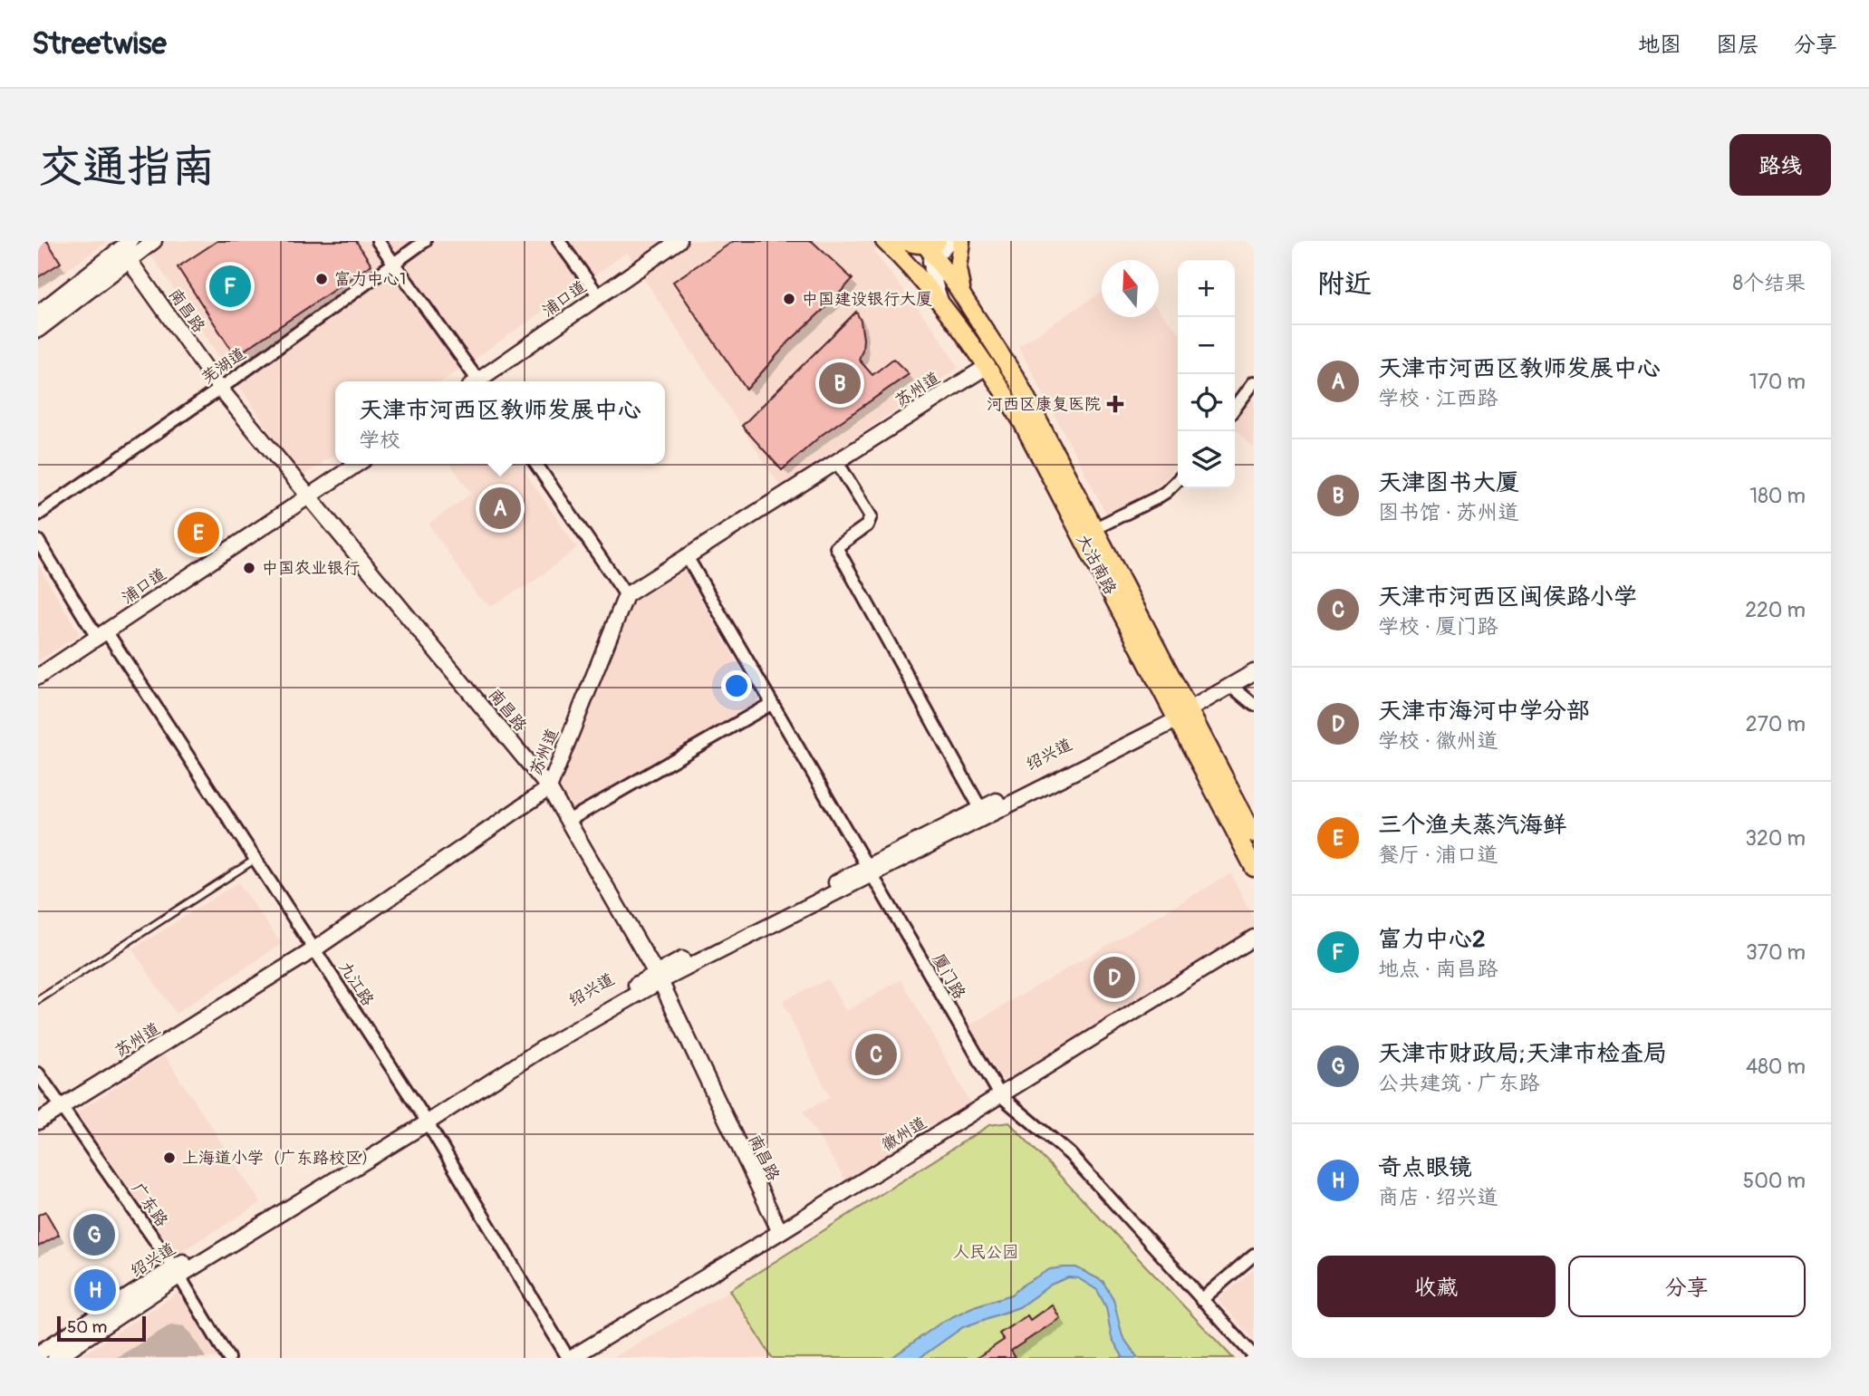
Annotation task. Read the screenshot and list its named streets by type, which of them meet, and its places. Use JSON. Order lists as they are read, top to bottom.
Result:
{
  "streets": {
    "main road": ["大沽南路"],
    "street": [
      "浦口道",
      "南昌路",
      "芜湖道",
      "苏州道",
      "绍兴道",
      "厦门路",
      "九江路",
      "徽州道",
      "广东路"
    ]
  },
  "crossings": [
    ["浦口道", "南昌路"],
    ["浦口道", "九江路"],
    ["南昌路", "芜湖道"],
    ["南昌路", "苏州道"],
    ["南昌路", "绍兴道"],
    ["南昌路", "徽州道"],
    ["苏州道", "大沽南路"],
    ["苏州道", "厦门路"],
    ["苏州道", "九江路"],
    ["苏州道", "广东路"],
    ["大沽南路", "绍兴道"],
    ["绍兴道", "厦门路"],
    ["绍兴道", "九江路"],
    ["绍兴道", "广东路"],
    ["厦门路", "徽州道"],
    ["九江路", "徽州道"]
  ],
  "parks": ["人民公园"],
  "places": {
    "other": [
      "富力中心1",
      "中国建设银行大厦",
      "中国农业银行",
      "上海道小学（广东路校区）"
    ],
    "health": ["河西区康复医院"]
  },
  "scale_bar": "50 m",
  "north": "top",
  "page": {
    "header": "Streetwise",
    "nav": ["地图", "图层", "分享"],
    "buttons": [
      "路线",
      ["收藏", "分享"]
    ],
    "title": "交通指南",
    "heading": ["附近", "8个结果"],
    "map_buttons": ["+", "−"],
    "pins": [
      "F",
      "B",
      "A",
      "E",
      "D",
      "C",
      "G",
      "H"
    ],
    "list": [
      {
        "mark": "A",
        "name": "天津市河西区教师发展中心",
        "note": "学校 · 江西路",
        "value": "170 m"
      },
      {
        "mark": "B",
        "name": "天津图书大厦",
        "note": "图书馆 · 苏州道",
        "value": "180 m"
      },
      {
        "mark": "C",
        "name": "天津市河西区闽侯路小学",
        "note": "学校 · 厦门路",
        "value": "220 m"
      },
      {
        "mark": "D",
        "name": "天津市海河中学分部",
        "note": "学校 · 徽州道",
        "value": "270 m"
      },
      {
        "mark": "E",
        "name": "三个渔夫蒸汽海鲜",
        "note": "餐厅 · 浦口道",
        "value": "320 m"
      },
      {
        "mark": "F",
        "name": "富力中心2",
        "note": "地点 · 南昌路",
        "value": "370 m"
      },
      {
        "mark": "G",
        "name": "天津市财政局;天津市检查局",
        "note": "公共建筑 · 广东路",
        "value": "480 m"
      },
      {
        "mark": "H",
        "name": "奇点眼镜",
        "note": "商店 · 绍兴道",
        "value": "500 m"
      }
    ],
    "popup": ["天津市河西区教师发展中心", "学校"],
    "scale": "50 m"
  }
}
